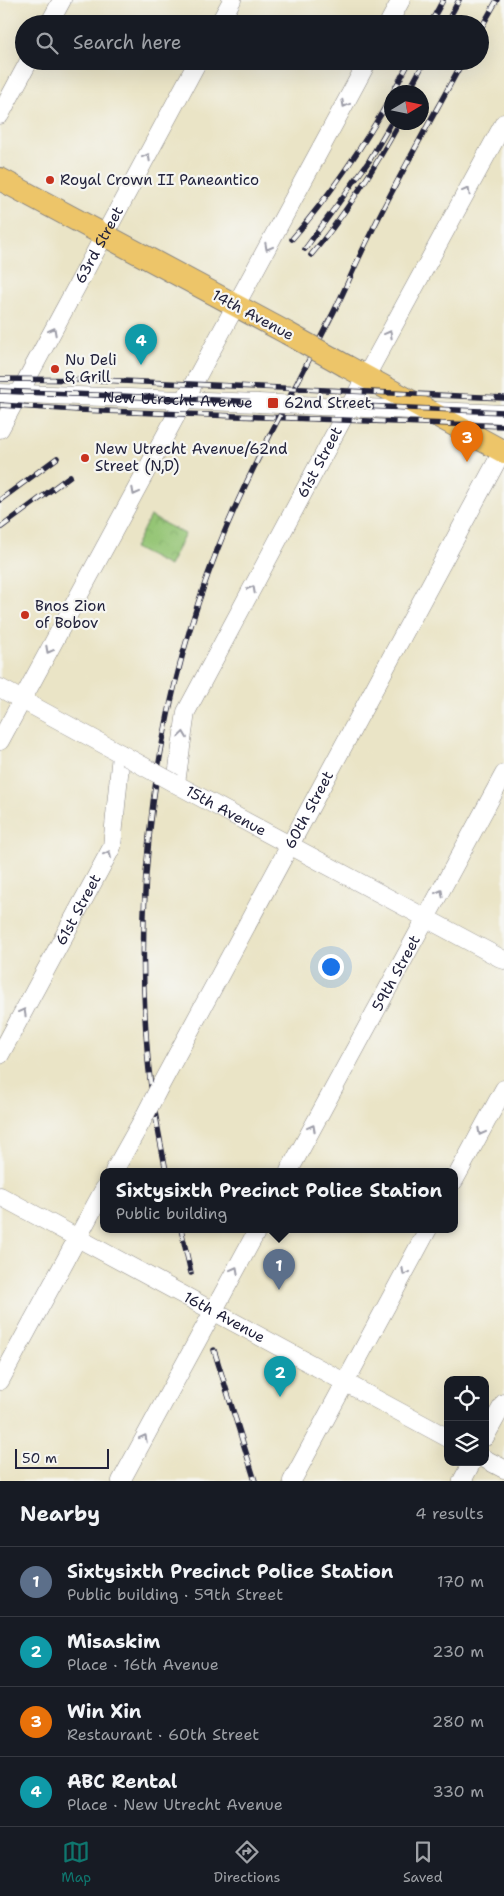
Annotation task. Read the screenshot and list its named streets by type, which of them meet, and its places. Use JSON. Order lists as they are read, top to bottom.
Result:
{
  "streets": {
    "main road": ["14th Avenue"],
    "street": [
      "63rd Street",
      "New Utrecht Avenue",
      "61st Street",
      "60th Street",
      "15th Avenue",
      "59th Street",
      "16th Avenue"
    ]
  },
  "crossings": [
    ["63rd Street", "14th Avenue"],
    ["63rd Street", "New Utrecht Avenue"],
    ["14th Avenue", "New Utrecht Avenue"],
    ["14th Avenue", "61st Street"],
    ["14th Avenue", "60th Street"],
    ["New Utrecht Avenue", "61st Street"],
    ["61st Street", "15th Avenue"],
    ["60th Street", "15th Avenue"],
    ["15th Avenue", "59th Street"]
  ],
  "one_way": ["59th Street"],
  "places": {
    "other": [
      "Royal Crown II Paneantico",
      "Nu Deli & Grill",
      "New Utrecht Avenue/62nd Street (N,D)",
      "Bnos Zion of Bobov"
    ],
    "transit": ["62nd Street"]
  },
  "scale_bar": "50 m",
  "north": "right",
  "page": {
    "search": "Search here",
    "pins": [
      "4",
      "3",
      "1",
      "2"
    ],
    "popup": ["Sixtysixth Precinct Police Station", "Public building"],
    "scale": "50 m",
    "heading": ["Nearby", "4 results"],
    "list": [
      {
        "mark": "1",
        "name": "Sixtysixth Precinct Police Station",
        "note": "Public building · 59th Street",
        "value": "170 m"
      },
      {
        "mark": "2",
        "name": "Misaskim",
        "note": "Place · 16th Avenue",
        "value": "230 m"
      },
      {
        "mark": "3",
        "name": "Win Xin",
        "note": "Restaurant · 60th Street",
        "value": "280 m"
      },
      {
        "mark": "4",
        "name": "ABC Rental",
        "note": "Place · New Utrecht Avenue",
        "value": "330 m"
      }
    ],
    "nav": ["Map", "Directions", "Saved"]
  }
}
